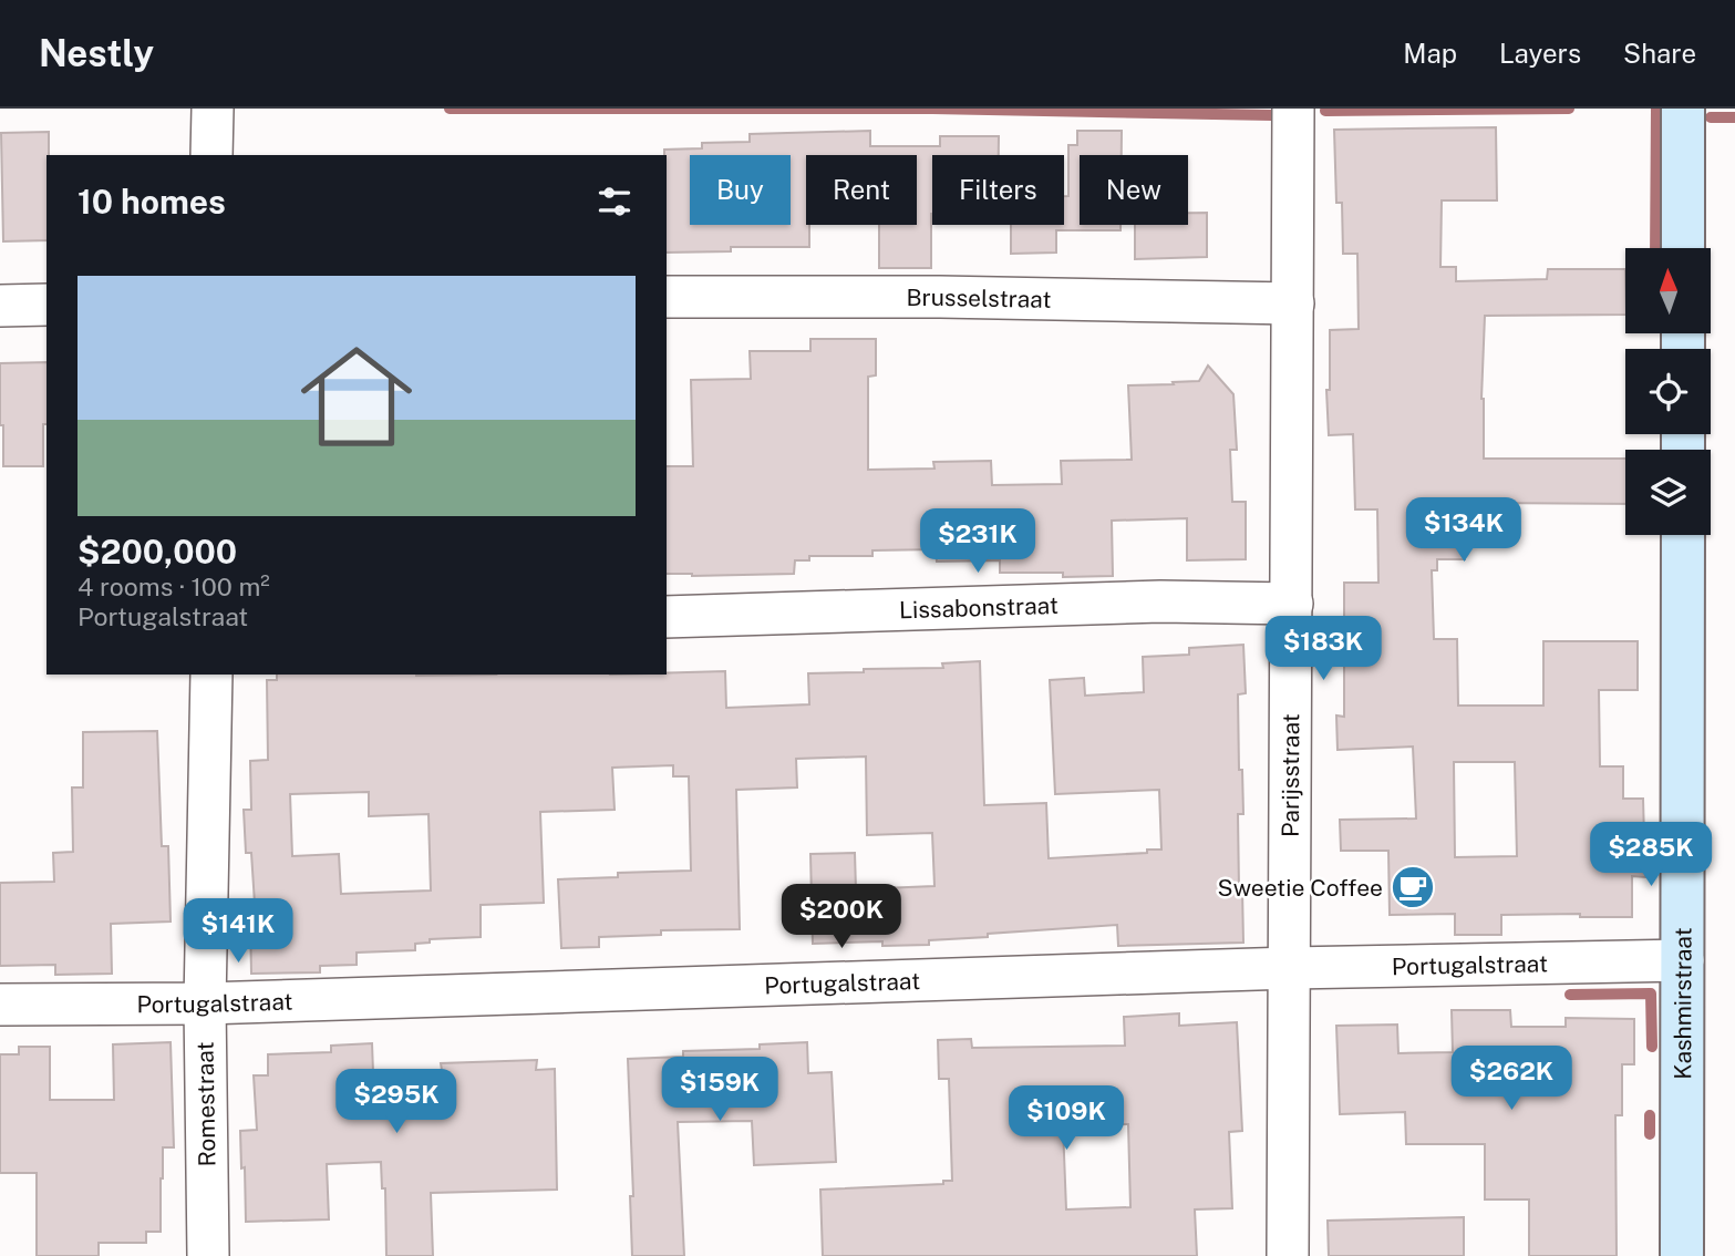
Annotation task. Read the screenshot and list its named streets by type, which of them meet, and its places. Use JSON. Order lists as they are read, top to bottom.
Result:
{
  "streets": {
    "street": [
      "Brusselstraat",
      "Lissabonstraat",
      "Parijsstraat",
      "Portugalstraat",
      "Kashmirstraat",
      "Romestraat"
    ]
  },
  "crossings": [
    ["Brusselstraat", "Parijsstraat"],
    ["Lissabonstraat", "Parijsstraat"],
    ["Parijsstraat", "Portugalstraat"],
    ["Portugalstraat", "Kashmirstraat"],
    ["Portugalstraat", "Romestraat"]
  ],
  "places": {
    "cafe": ["Sweetie Coffee"]
  },
  "north": "top",
  "page": {
    "header": "Nestly",
    "nav": ["Map", "Layers", "Share"],
    "chip": [
      "Buy",
      "Rent",
      "Filters",
      "New"
    ],
    "heading": "10 homes",
    "list": [
      {
        "name": "$200,000",
        "note": "4 rooms · 100 m² · Portugalstraat"
      }
    ],
    "price": [
      "$134K",
      "$231K",
      "$183K",
      "$285K",
      "$200K",
      "$141K",
      "$262K",
      "$159K",
      "$295K",
      "$109K"
    ]
  }
}
